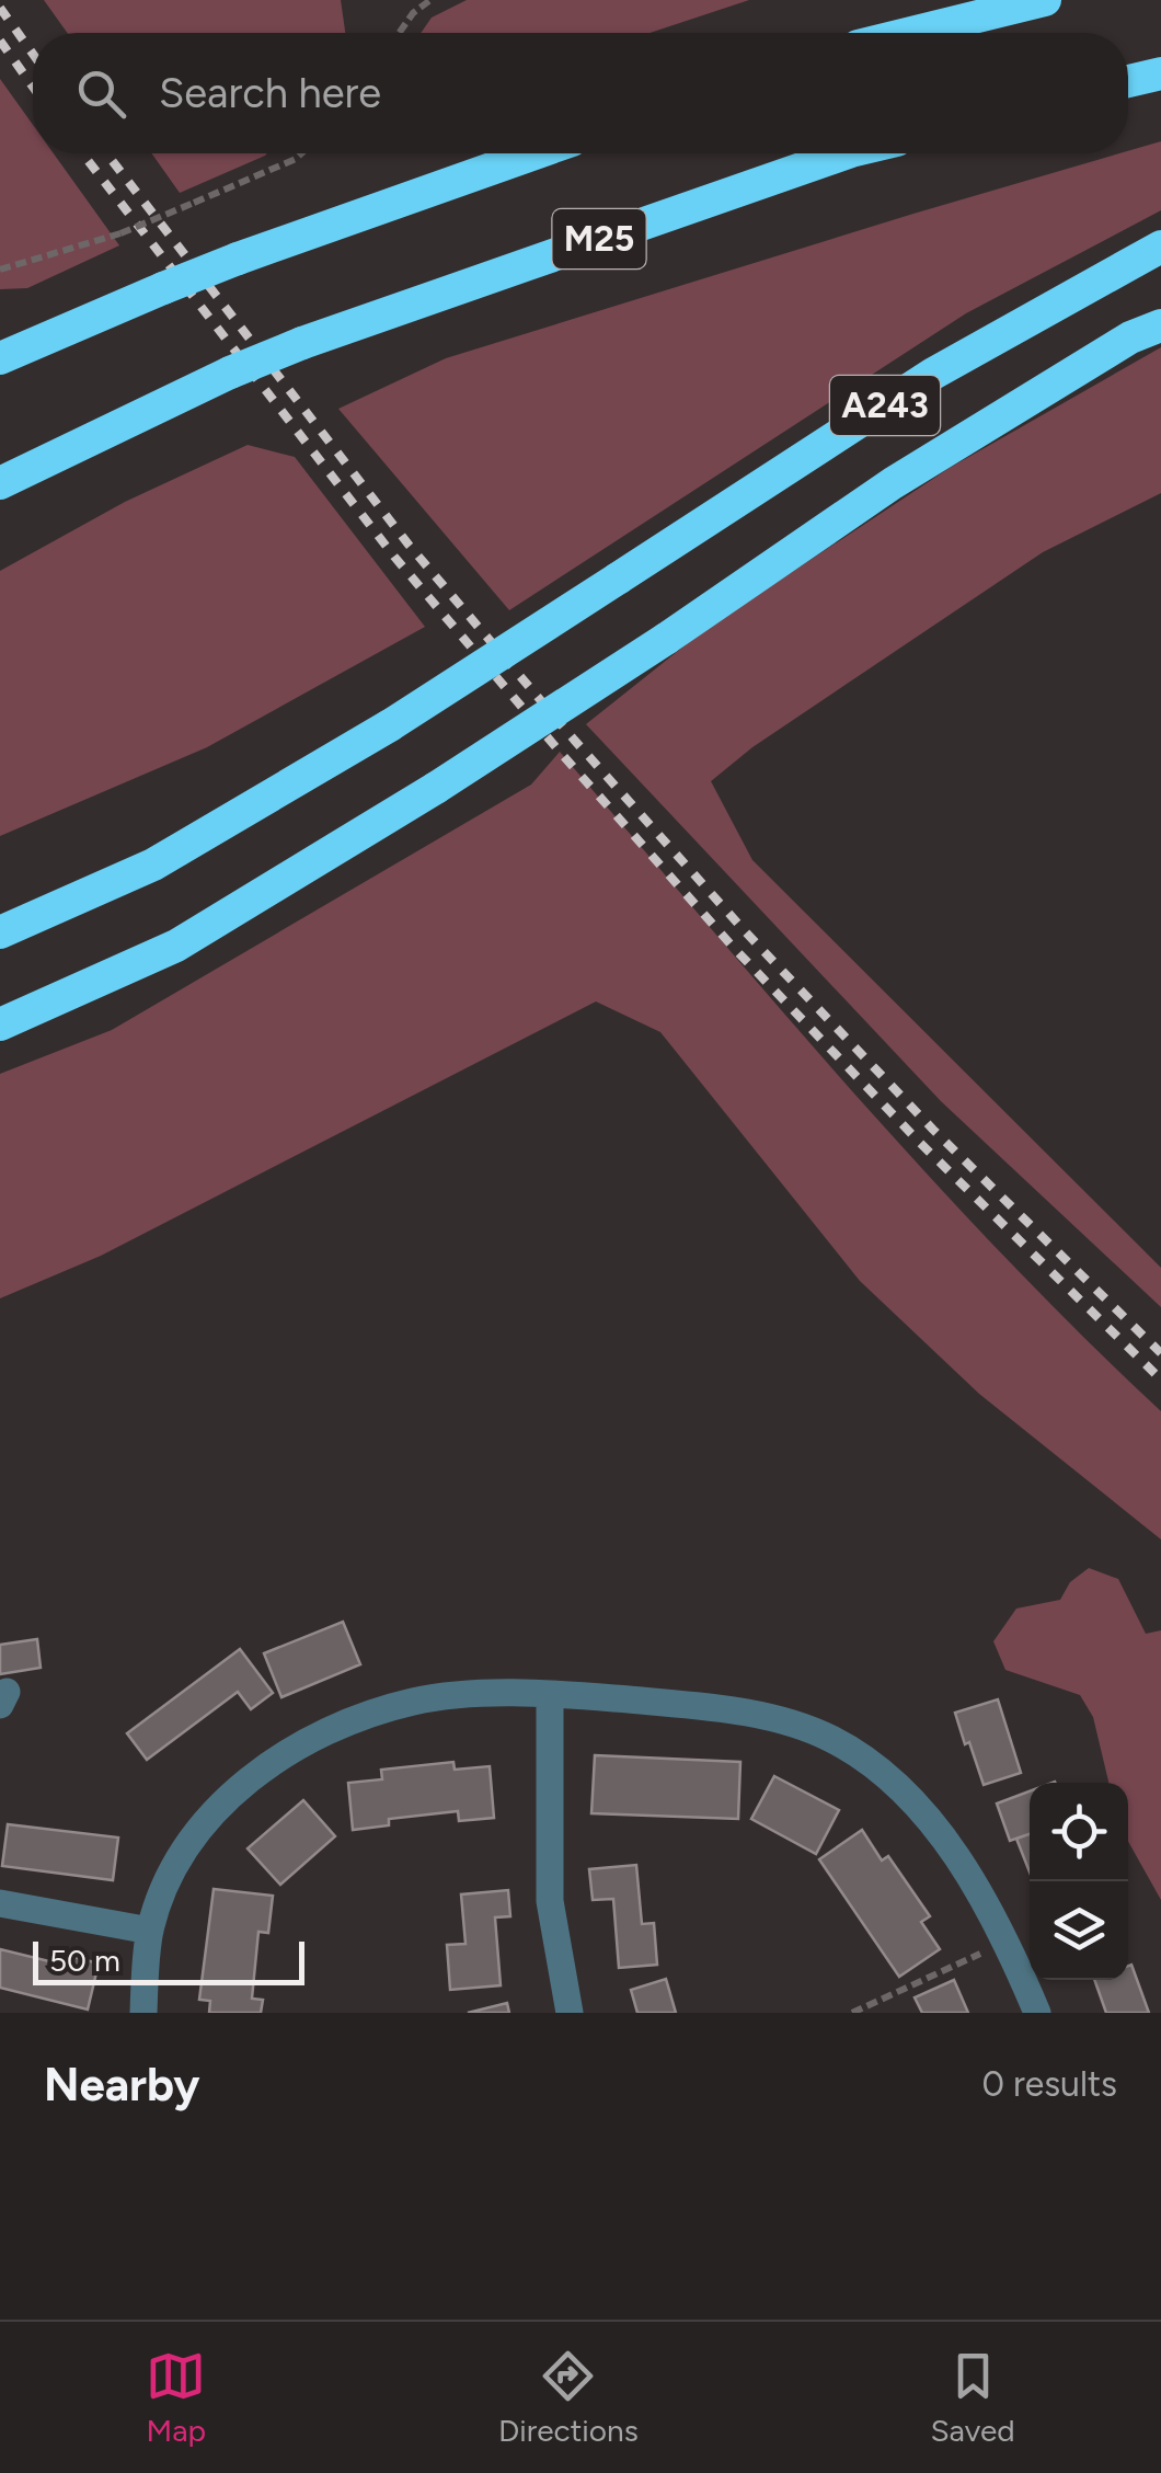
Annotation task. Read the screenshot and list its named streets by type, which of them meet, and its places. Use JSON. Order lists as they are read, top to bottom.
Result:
{
  "streets": {
    "highway": ["M25", "A243"]
  },
  "scale_bar": "50 m",
  "page": {
    "search": "Search here",
    "scale": "50 m",
    "heading": ["Nearby", "0 results"],
    "nav": ["Map", "Directions", "Saved"]
  }
}
